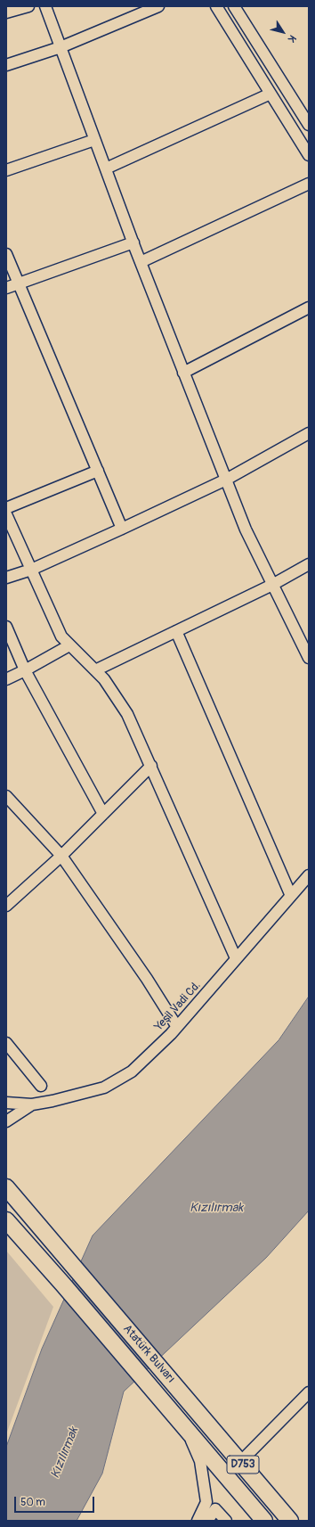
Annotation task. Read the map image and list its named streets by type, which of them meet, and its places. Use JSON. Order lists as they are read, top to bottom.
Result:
{
  "streets": {
    "highway": ["Atatürk Bulvarı", "D753"],
    "street": ["Yeşil Vadi Cd."]
  },
  "water": ["Kızılırmak"],
  "scale_bar": "50 m",
  "north": "bottom right"
}
